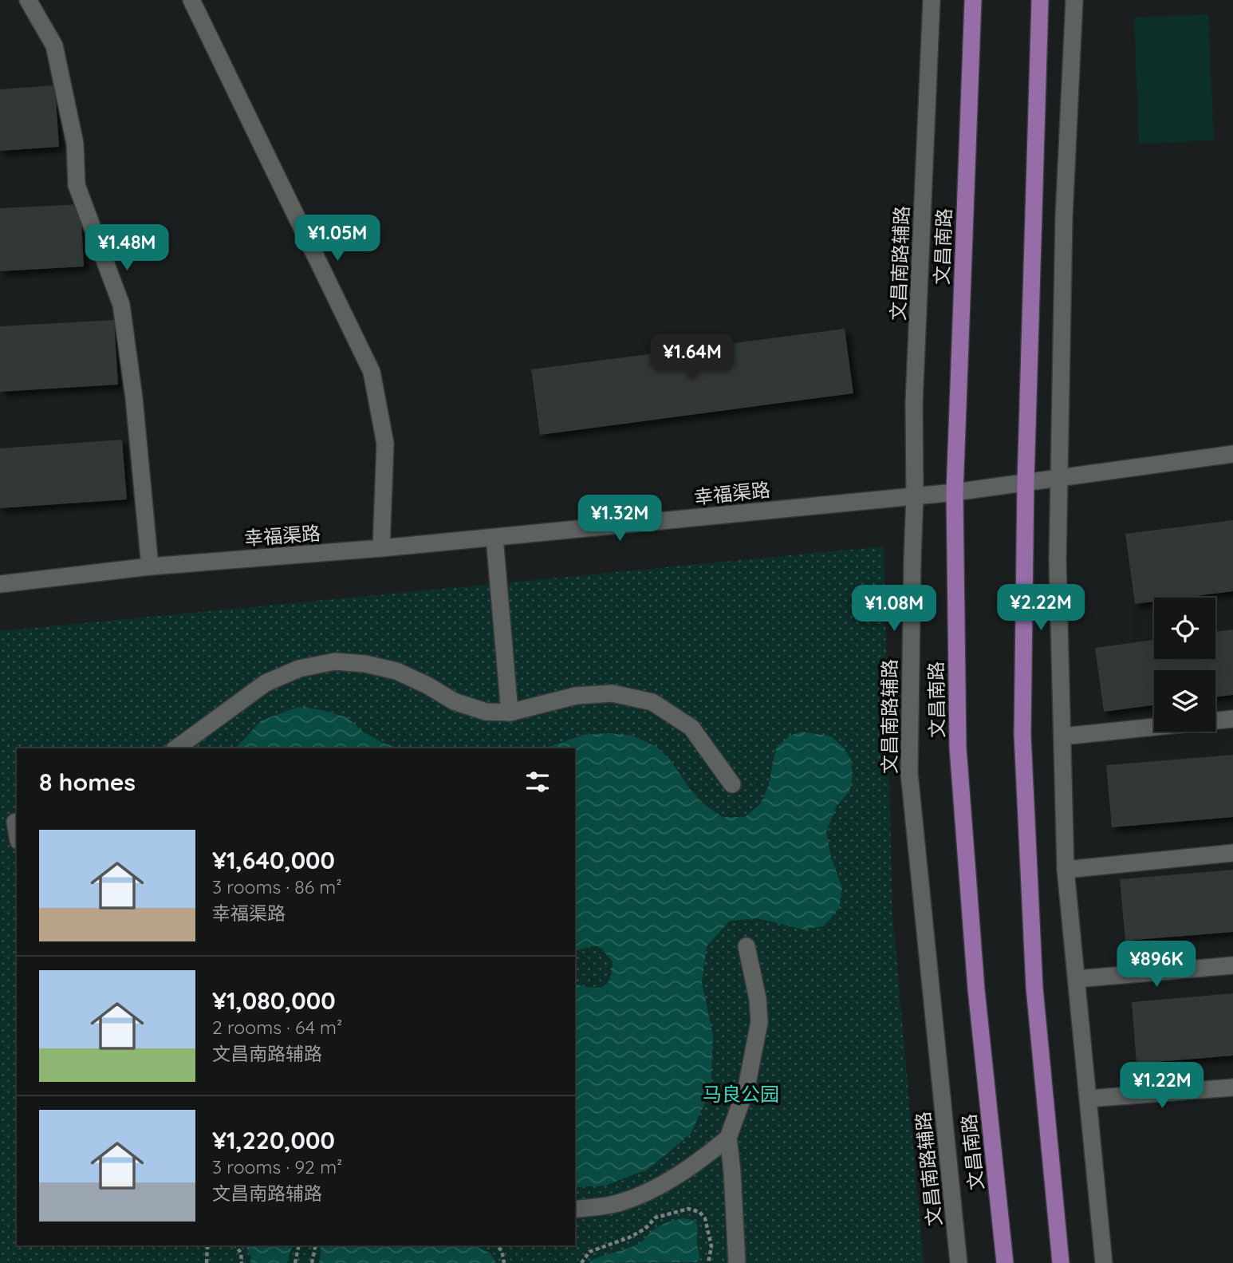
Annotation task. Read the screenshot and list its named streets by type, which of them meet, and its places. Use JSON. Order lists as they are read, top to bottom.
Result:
{
  "streets": {
    "main road": ["文昌南路"],
    "street": ["文昌南路辅路", "幸福渠路"]
  },
  "crossings": [
    ["文昌南路", "幸福渠路"],
    ["文昌南路辅路", "幸福渠路"]
  ],
  "parks": ["马良公园"],
  "page": {
    "price": [
      "¥1.05M",
      "¥1.48M",
      "¥1.64M",
      "¥1.32M",
      "¥2.22M",
      "¥1.08M",
      "¥896K",
      "¥1.22M"
    ],
    "heading": "8 homes",
    "list": [
      {
        "name": "¥1,640,000",
        "note": "3 rooms · 86 m² · 幸福渠路"
      },
      {
        "name": "¥1,080,000",
        "note": "2 rooms · 64 m² · 文昌南路辅路"
      },
      {
        "name": "¥1,220,000",
        "note": "3 rooms · 92 m² · 文昌南路辅路"
      }
    ]
  }
}
